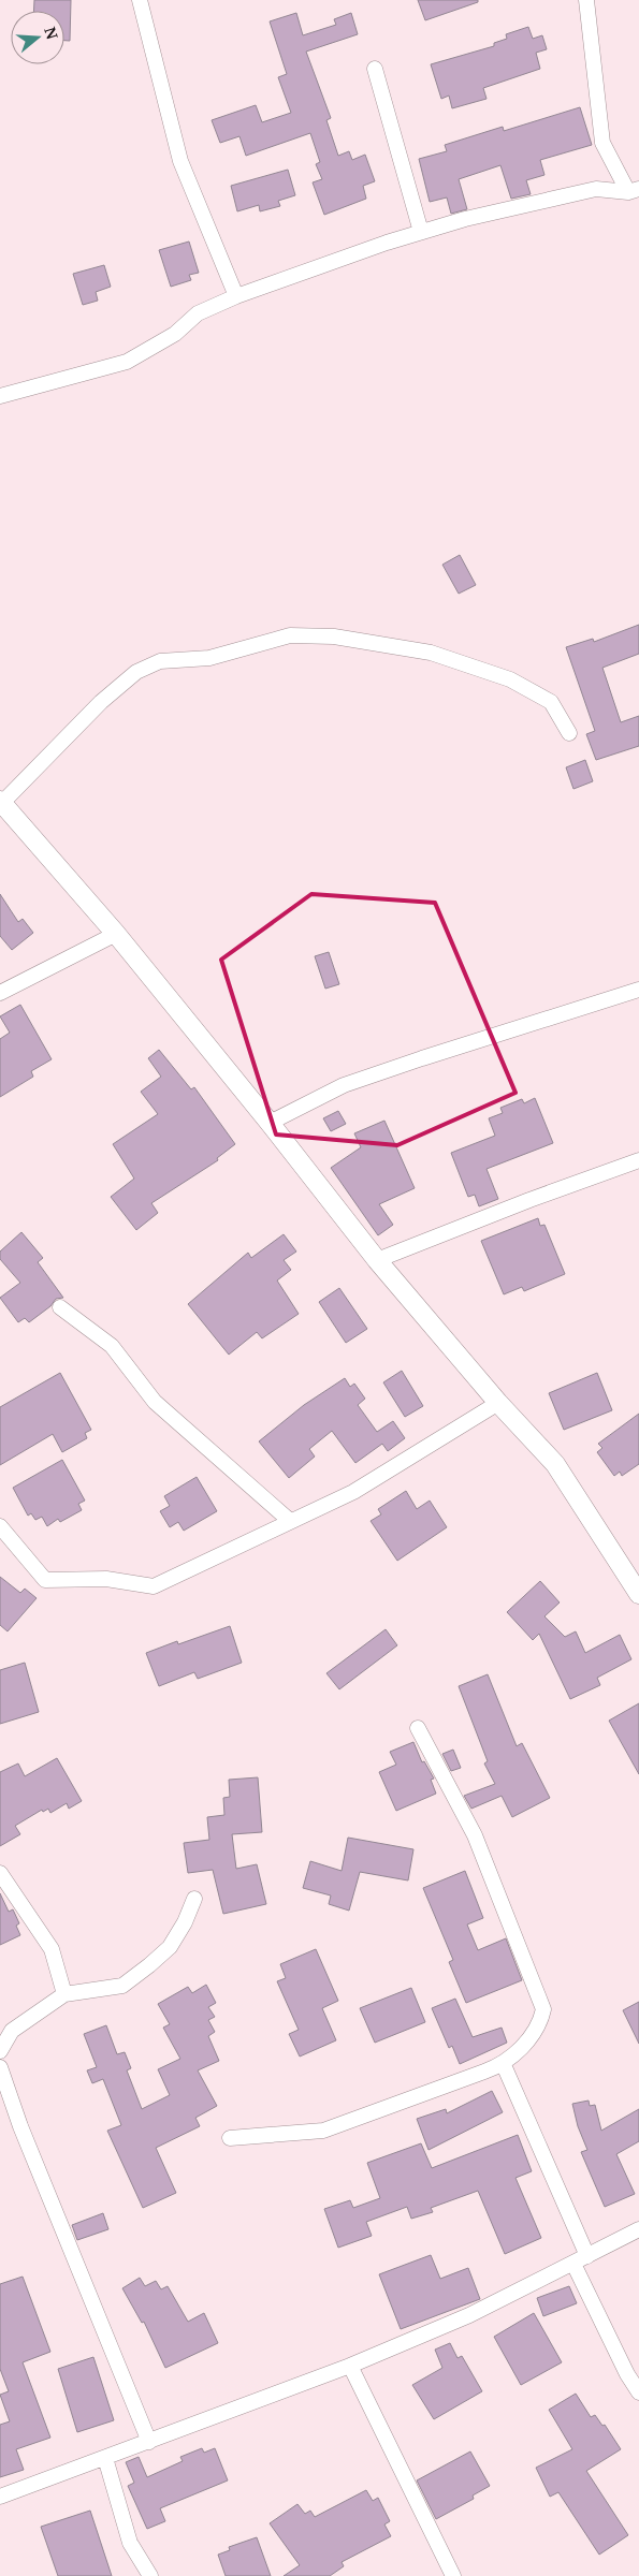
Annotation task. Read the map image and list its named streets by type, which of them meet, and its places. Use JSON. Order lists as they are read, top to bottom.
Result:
{
  "north": "right"
}
